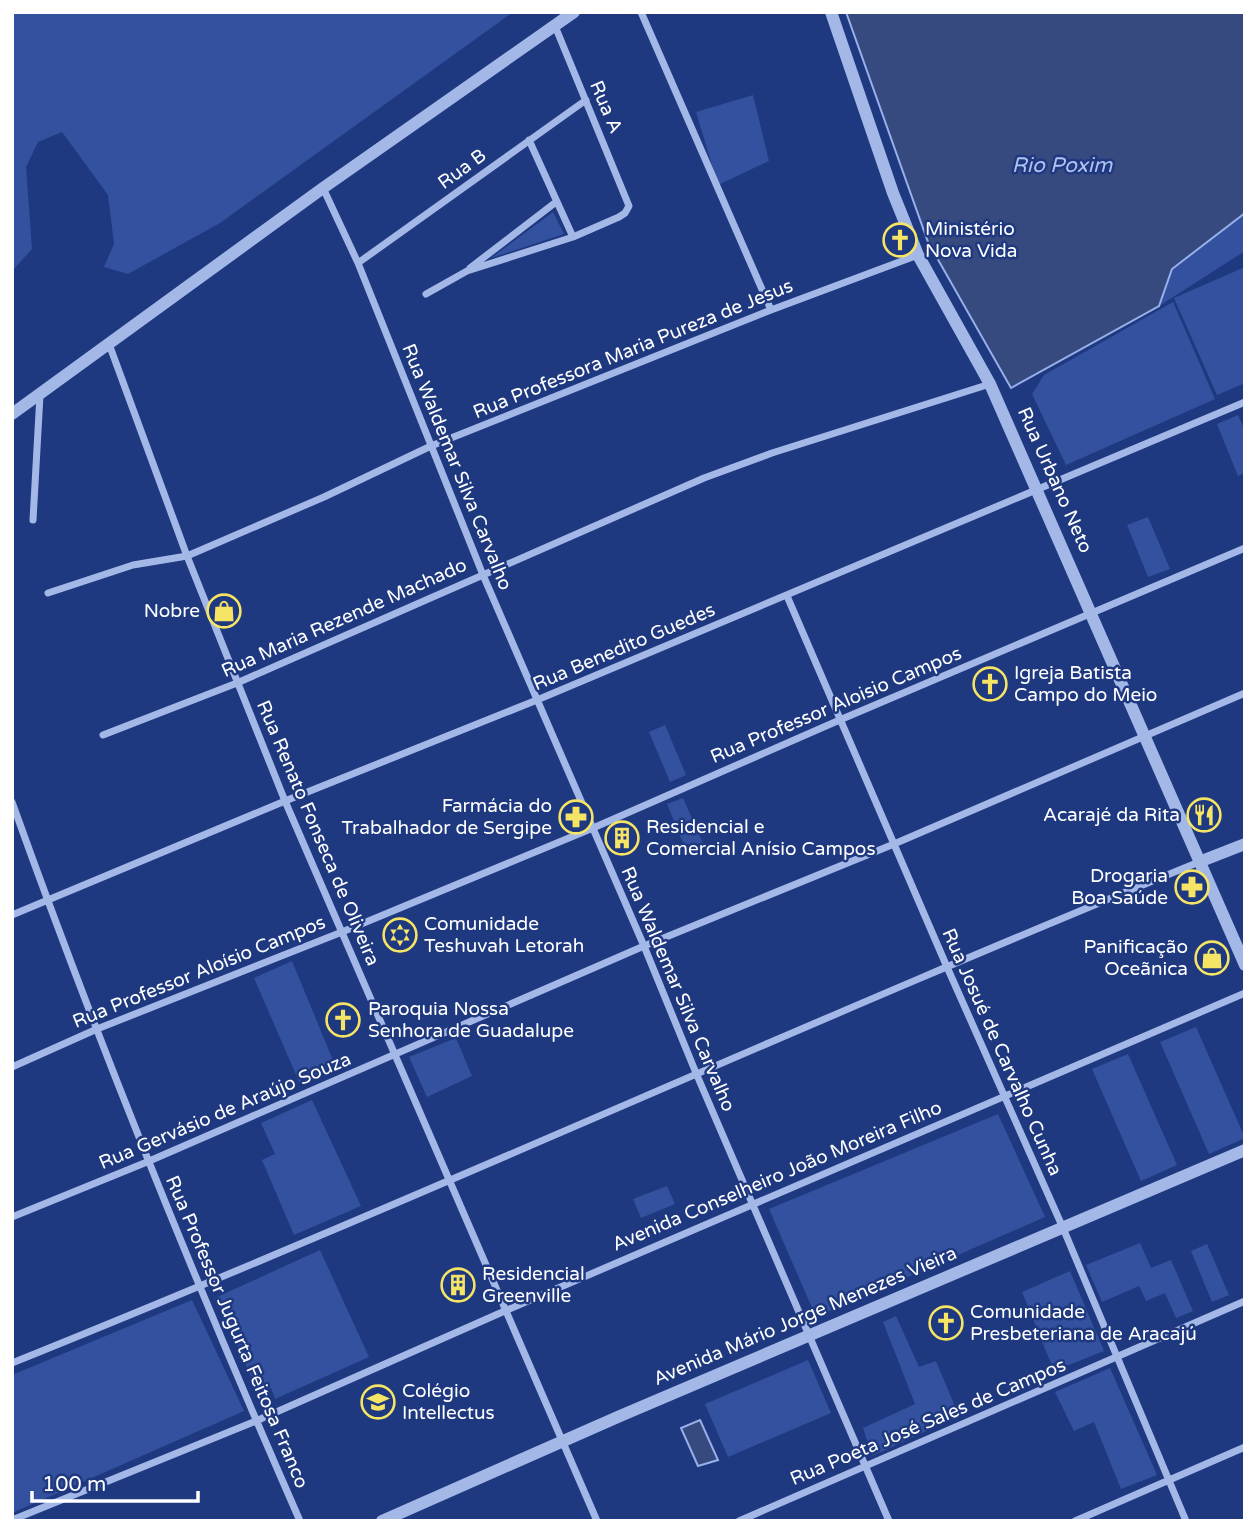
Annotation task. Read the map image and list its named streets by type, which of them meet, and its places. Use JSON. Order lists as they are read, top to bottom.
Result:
{
  "streets": {
    "street": [
      "Rua A",
      "Rua B",
      "Rua Professora Maria Pureza de Jesus",
      "Rua Waldemar Silva Carvalho",
      "Rua Urbano Neto",
      "Rua Maria Rezende Machado",
      "Rua Benedito Guedes",
      "Rua Professor Aloisio Campos",
      "Rua Renato Fonseca de Oliveira",
      "Rua Professor Aloísio Campos",
      "Rua Josué de Carvalho Cunha",
      "Rua Gervásio de Araújo Souza",
      "Avenida Conselheiro João Moreira Filho",
      "Avenida Mário Jorge Menezes Vieira",
      "Rua Professor Jugurta Feitosa Franco",
      "Rua Poeta José Sales de Campos"
    ]
  },
  "crossings": [
    ["Rua A", "Rua B"],
    ["Rua B", "Rua Waldemar Silva Carvalho"],
    ["Rua Professora Maria Pureza de Jesus", "Rua Waldemar Silva Carvalho"],
    ["Rua Professora Maria Pureza de Jesus", "Rua Urbano Neto"],
    ["Rua Professora Maria Pureza de Jesus", "Rua Renato Fonseca de Oliveira"],
    ["Rua Waldemar Silva Carvalho", "Rua Maria Rezende Machado"],
    ["Rua Waldemar Silva Carvalho", "Rua Benedito Guedes"],
    ["Rua Waldemar Silva Carvalho", "Rua Professor Aloisio Campos"],
    ["Rua Waldemar Silva Carvalho", "Rua Professor Aloísio Campos"],
    ["Rua Waldemar Silva Carvalho", "Rua Gervásio de Araújo Souza"],
    ["Rua Waldemar Silva Carvalho", "Avenida Conselheiro João Moreira Filho"],
    ["Rua Waldemar Silva Carvalho", "Avenida Mário Jorge Menezes Vieira"],
    ["Rua Waldemar Silva Carvalho", "Rua Poeta José Sales de Campos"],
    ["Rua Urbano Neto", "Rua Maria Rezende Machado"],
    ["Rua Urbano Neto", "Rua Benedito Guedes"],
    ["Rua Urbano Neto", "Rua Professor Aloisio Campos"],
    ["Rua Urbano Neto", "Rua Gervásio de Araújo Souza"],
    ["Rua Maria Rezende Machado", "Rua Renato Fonseca de Oliveira"],
    ["Rua Benedito Guedes", "Rua Renato Fonseca de Oliveira"],
    ["Rua Benedito Guedes", "Rua Josué de Carvalho Cunha"],
    ["Rua Benedito Guedes", "Rua Professor Jugurta Feitosa Franco"],
    ["Rua Professor Aloisio Campos", "Rua Professor Aloísio Campos"],
    ["Rua Professor Aloisio Campos", "Rua Josué de Carvalho Cunha"],
    ["Rua Renato Fonseca de Oliveira", "Rua Professor Aloísio Campos"],
    ["Rua Renato Fonseca de Oliveira", "Rua Gervásio de Araújo Souza"],
    ["Rua Renato Fonseca de Oliveira", "Avenida Conselheiro João Moreira Filho"],
    ["Rua Renato Fonseca de Oliveira", "Avenida Mário Jorge Menezes Vieira"],
    ["Rua Professor Aloísio Campos", "Rua Professor Jugurta Feitosa Franco"],
    ["Rua Josué de Carvalho Cunha", "Rua Gervásio de Araújo Souza"],
    ["Rua Josué de Carvalho Cunha", "Avenida Conselheiro João Moreira Filho"],
    ["Rua Josué de Carvalho Cunha", "Avenida Mário Jorge Menezes Vieira"],
    ["Rua Josué de Carvalho Cunha", "Rua Poeta José Sales de Campos"],
    ["Rua Gervásio de Araújo Souza", "Rua Professor Jugurta Feitosa Franco"],
    ["Avenida Conselheiro João Moreira Filho", "Rua Professor Jugurta Feitosa Franco"]
  ],
  "water": ["Rio Poxim"],
  "places": {
    "church": [
      "Ministério Nova Vida",
      "Igreja Batista Campo do Meio",
      "Paroquia Nossa Senhora de Guadalupe",
      "Comunidade Presbeteriana de Aracajú"
    ],
    "shop": ["Nobre", "Panificação Oceãnica"],
    "restaurant": ["Acarajé da Rita"],
    "pharmacy": ["Farmácia do Trabalhador de Sergipe", "Drogaria Boa Saúde"],
    "building": ["Residencial e Comercial Anísio Campos", "Residencial Greenville"],
    "synagogue": ["Comunidade Teshuvah Letorah"],
    "school or university": ["Colégio Intellectus"]
  },
  "scale_bar": "100 m"
}
